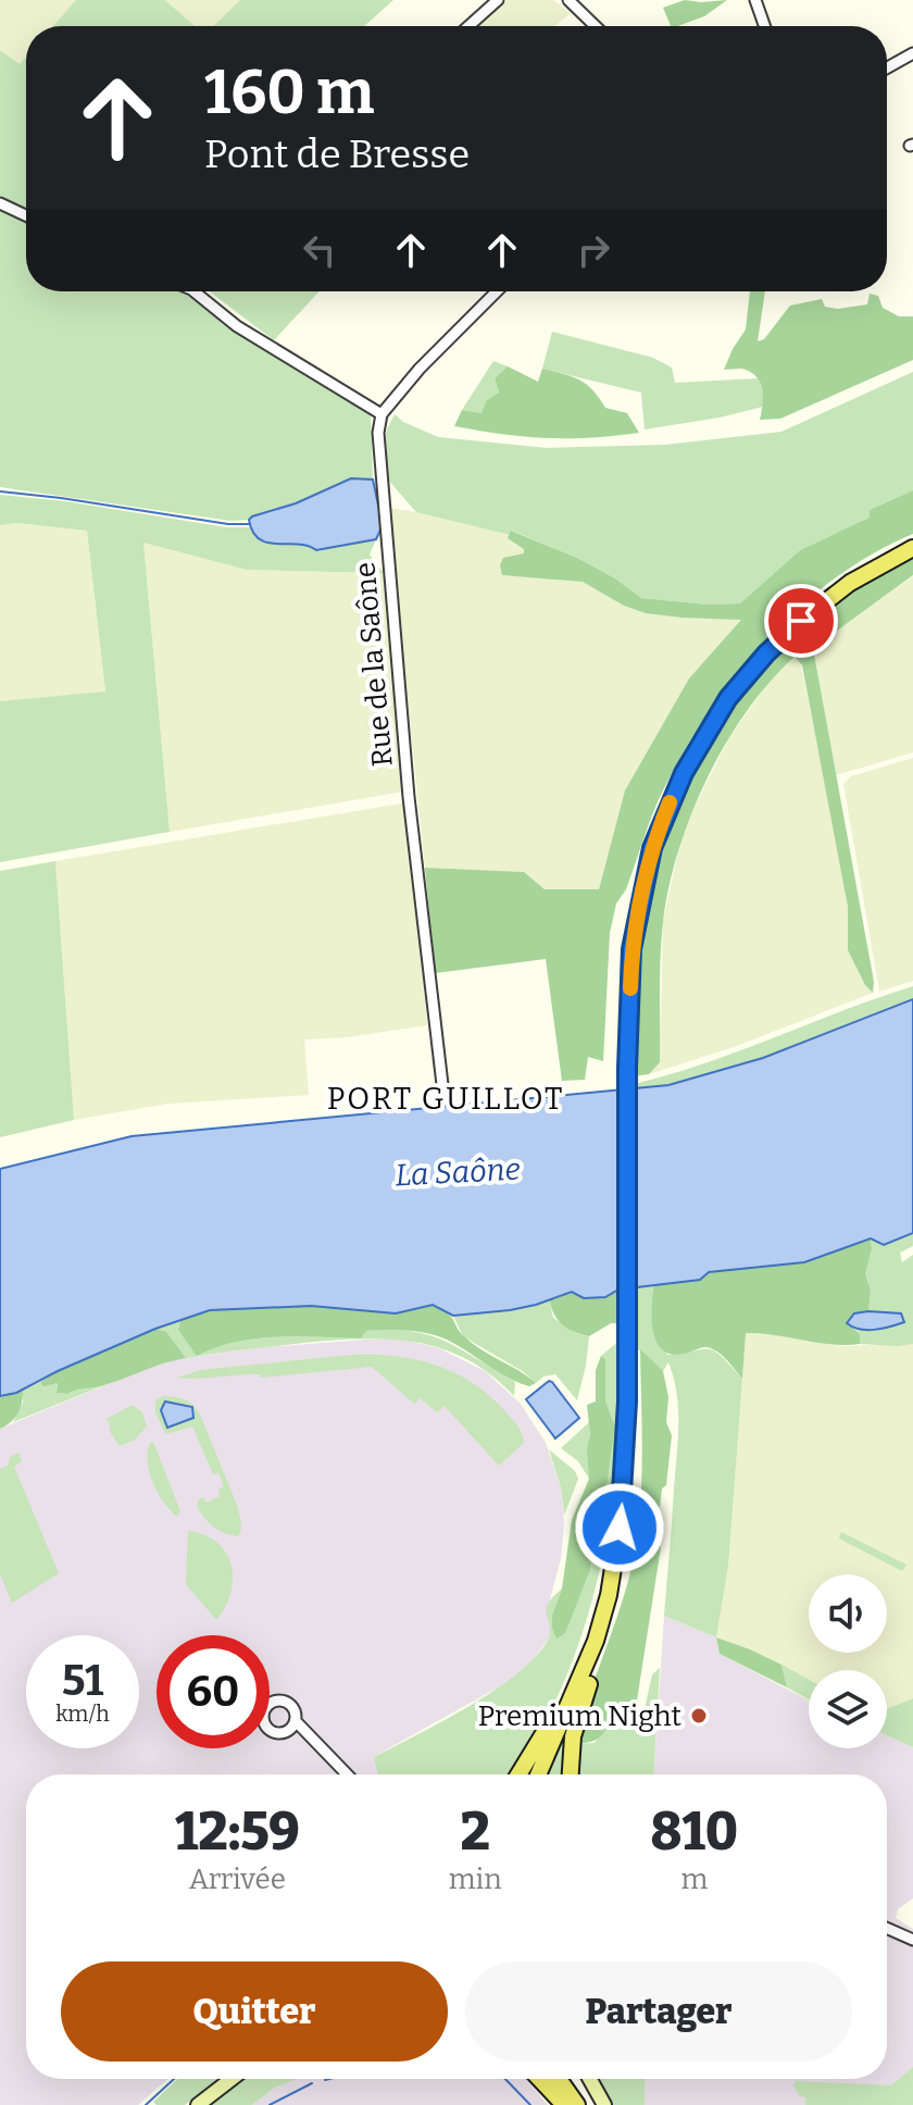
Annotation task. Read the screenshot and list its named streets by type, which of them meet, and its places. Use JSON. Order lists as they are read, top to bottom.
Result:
{
  "streets": {
    "street": ["Rue de la Saône"]
  },
  "districts": ["PORT GUILLOT"],
  "water": ["La Saône"],
  "places": ["Premium Night"],
  "page": {
    "turn": ["160 m", "Pont de Bresse"],
    "speed": "51 km/h",
    "limit": "60",
    "eta": [
      "12:59",
      "Arrivée",
      "2",
      "min",
      "810",
      "m"
    ],
    "buttons": ["Quitter", "Partager"]
  }
}
